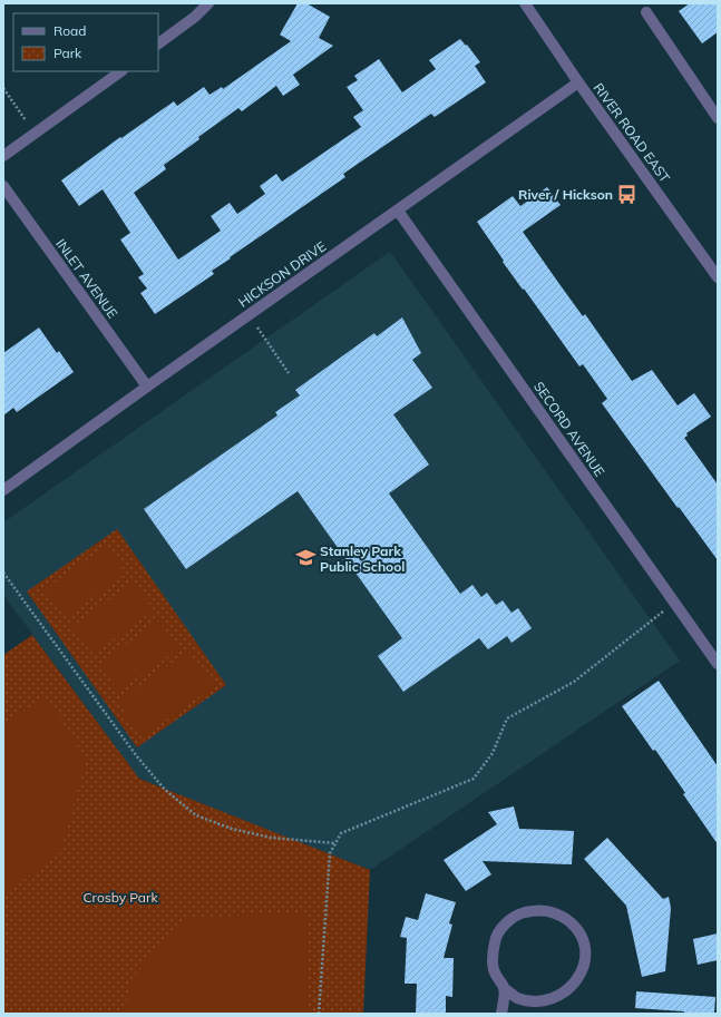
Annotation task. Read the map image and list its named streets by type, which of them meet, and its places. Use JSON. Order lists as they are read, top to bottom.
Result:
{
  "streets": {
    "street": [
      "RIVER ROAD EAST",
      "HICKSON DRIVE",
      "INLET AVENUE",
      "SECORD AVENUE"
    ]
  },
  "crossings": [
    ["RIVER ROAD EAST", "HICKSON DRIVE"],
    ["HICKSON DRIVE", "INLET AVENUE"],
    ["HICKSON DRIVE", "SECORD AVENUE"]
  ],
  "parks": ["Crosby Park"],
  "places": {
    "bus stop": ["River / Hickson"],
    "school or university": ["Stanley Park Public School"]
  },
  "legend": ["Road", "Park"]
}
